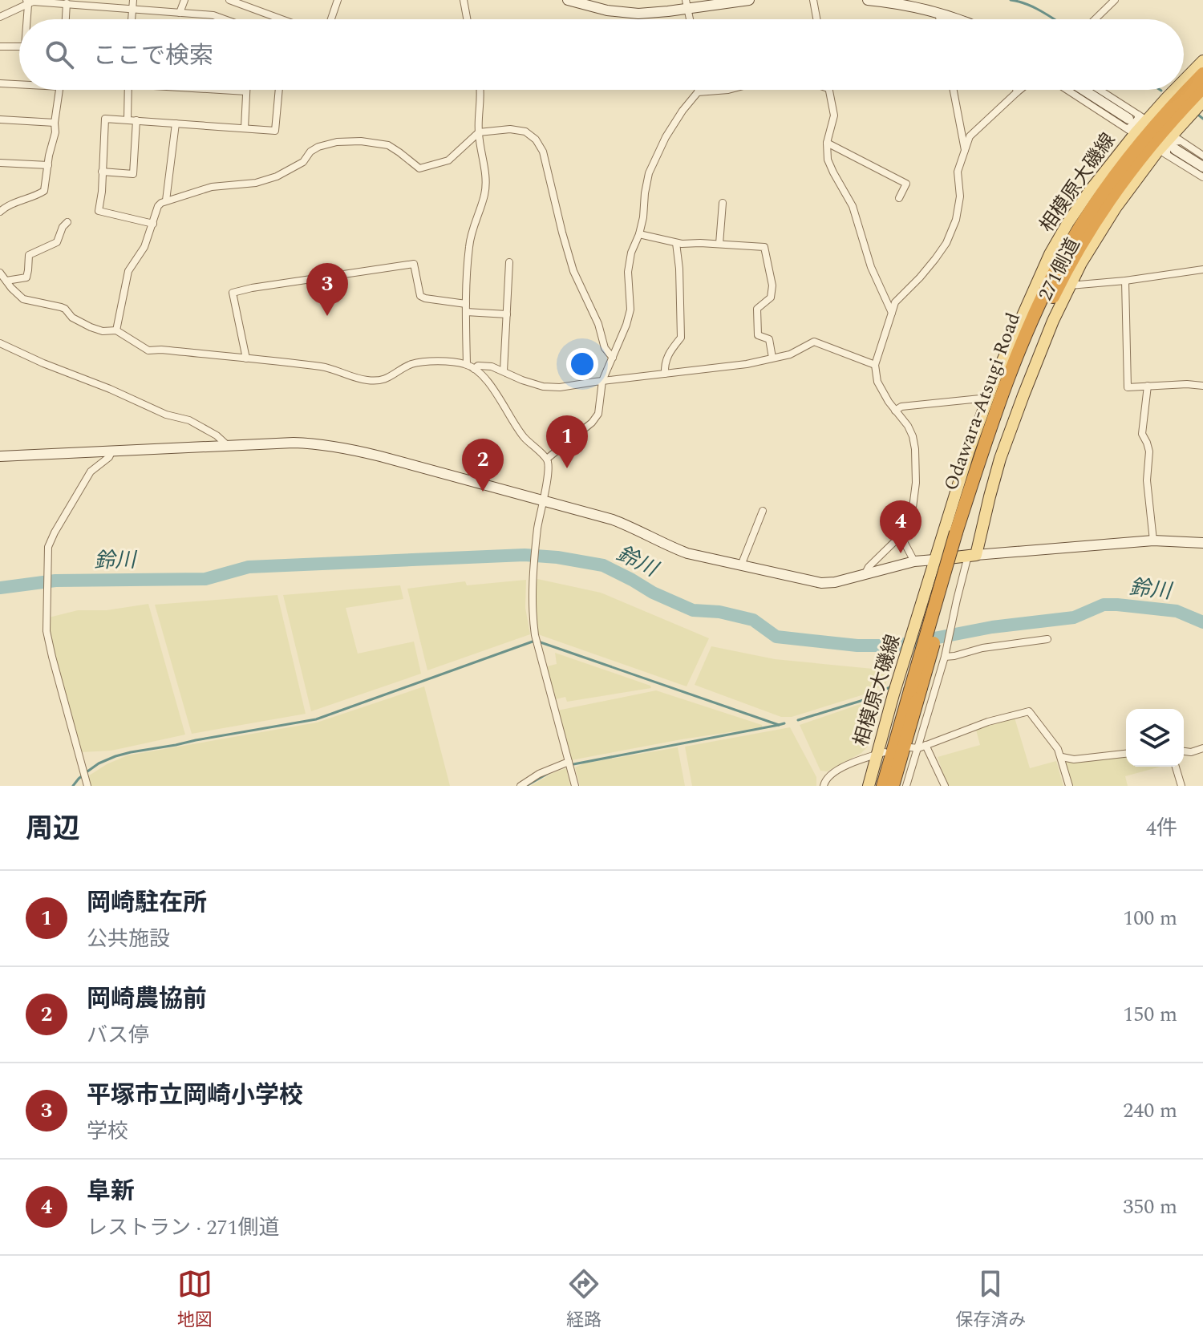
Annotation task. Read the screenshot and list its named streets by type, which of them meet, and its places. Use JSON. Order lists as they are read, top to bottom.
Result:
{
  "streets": {
    "highway": ["Odawara-Atsugi Road"],
    "main road": ["相模原大磯線", "271側道"]
  },
  "water": ["鈴川"],
  "page": {
    "search": "ここで検索",
    "pins": [
      "3",
      "1",
      "2",
      "4"
    ],
    "heading": ["周辺", "4件"],
    "list": [
      {
        "mark": "1",
        "name": "岡崎駐在所",
        "note": "公共施設",
        "value": "100 m"
      },
      {
        "mark": "2",
        "name": "岡崎農協前",
        "note": "バス停",
        "value": "150 m"
      },
      {
        "mark": "3",
        "name": "平塚市立岡崎小学校",
        "note": "学校",
        "value": "240 m"
      },
      {
        "mark": "4",
        "name": "阜新",
        "note": "レストラン · 271側道",
        "value": "350 m"
      }
    ],
    "nav": ["地図", "経路", "保存済み"]
  }
}
